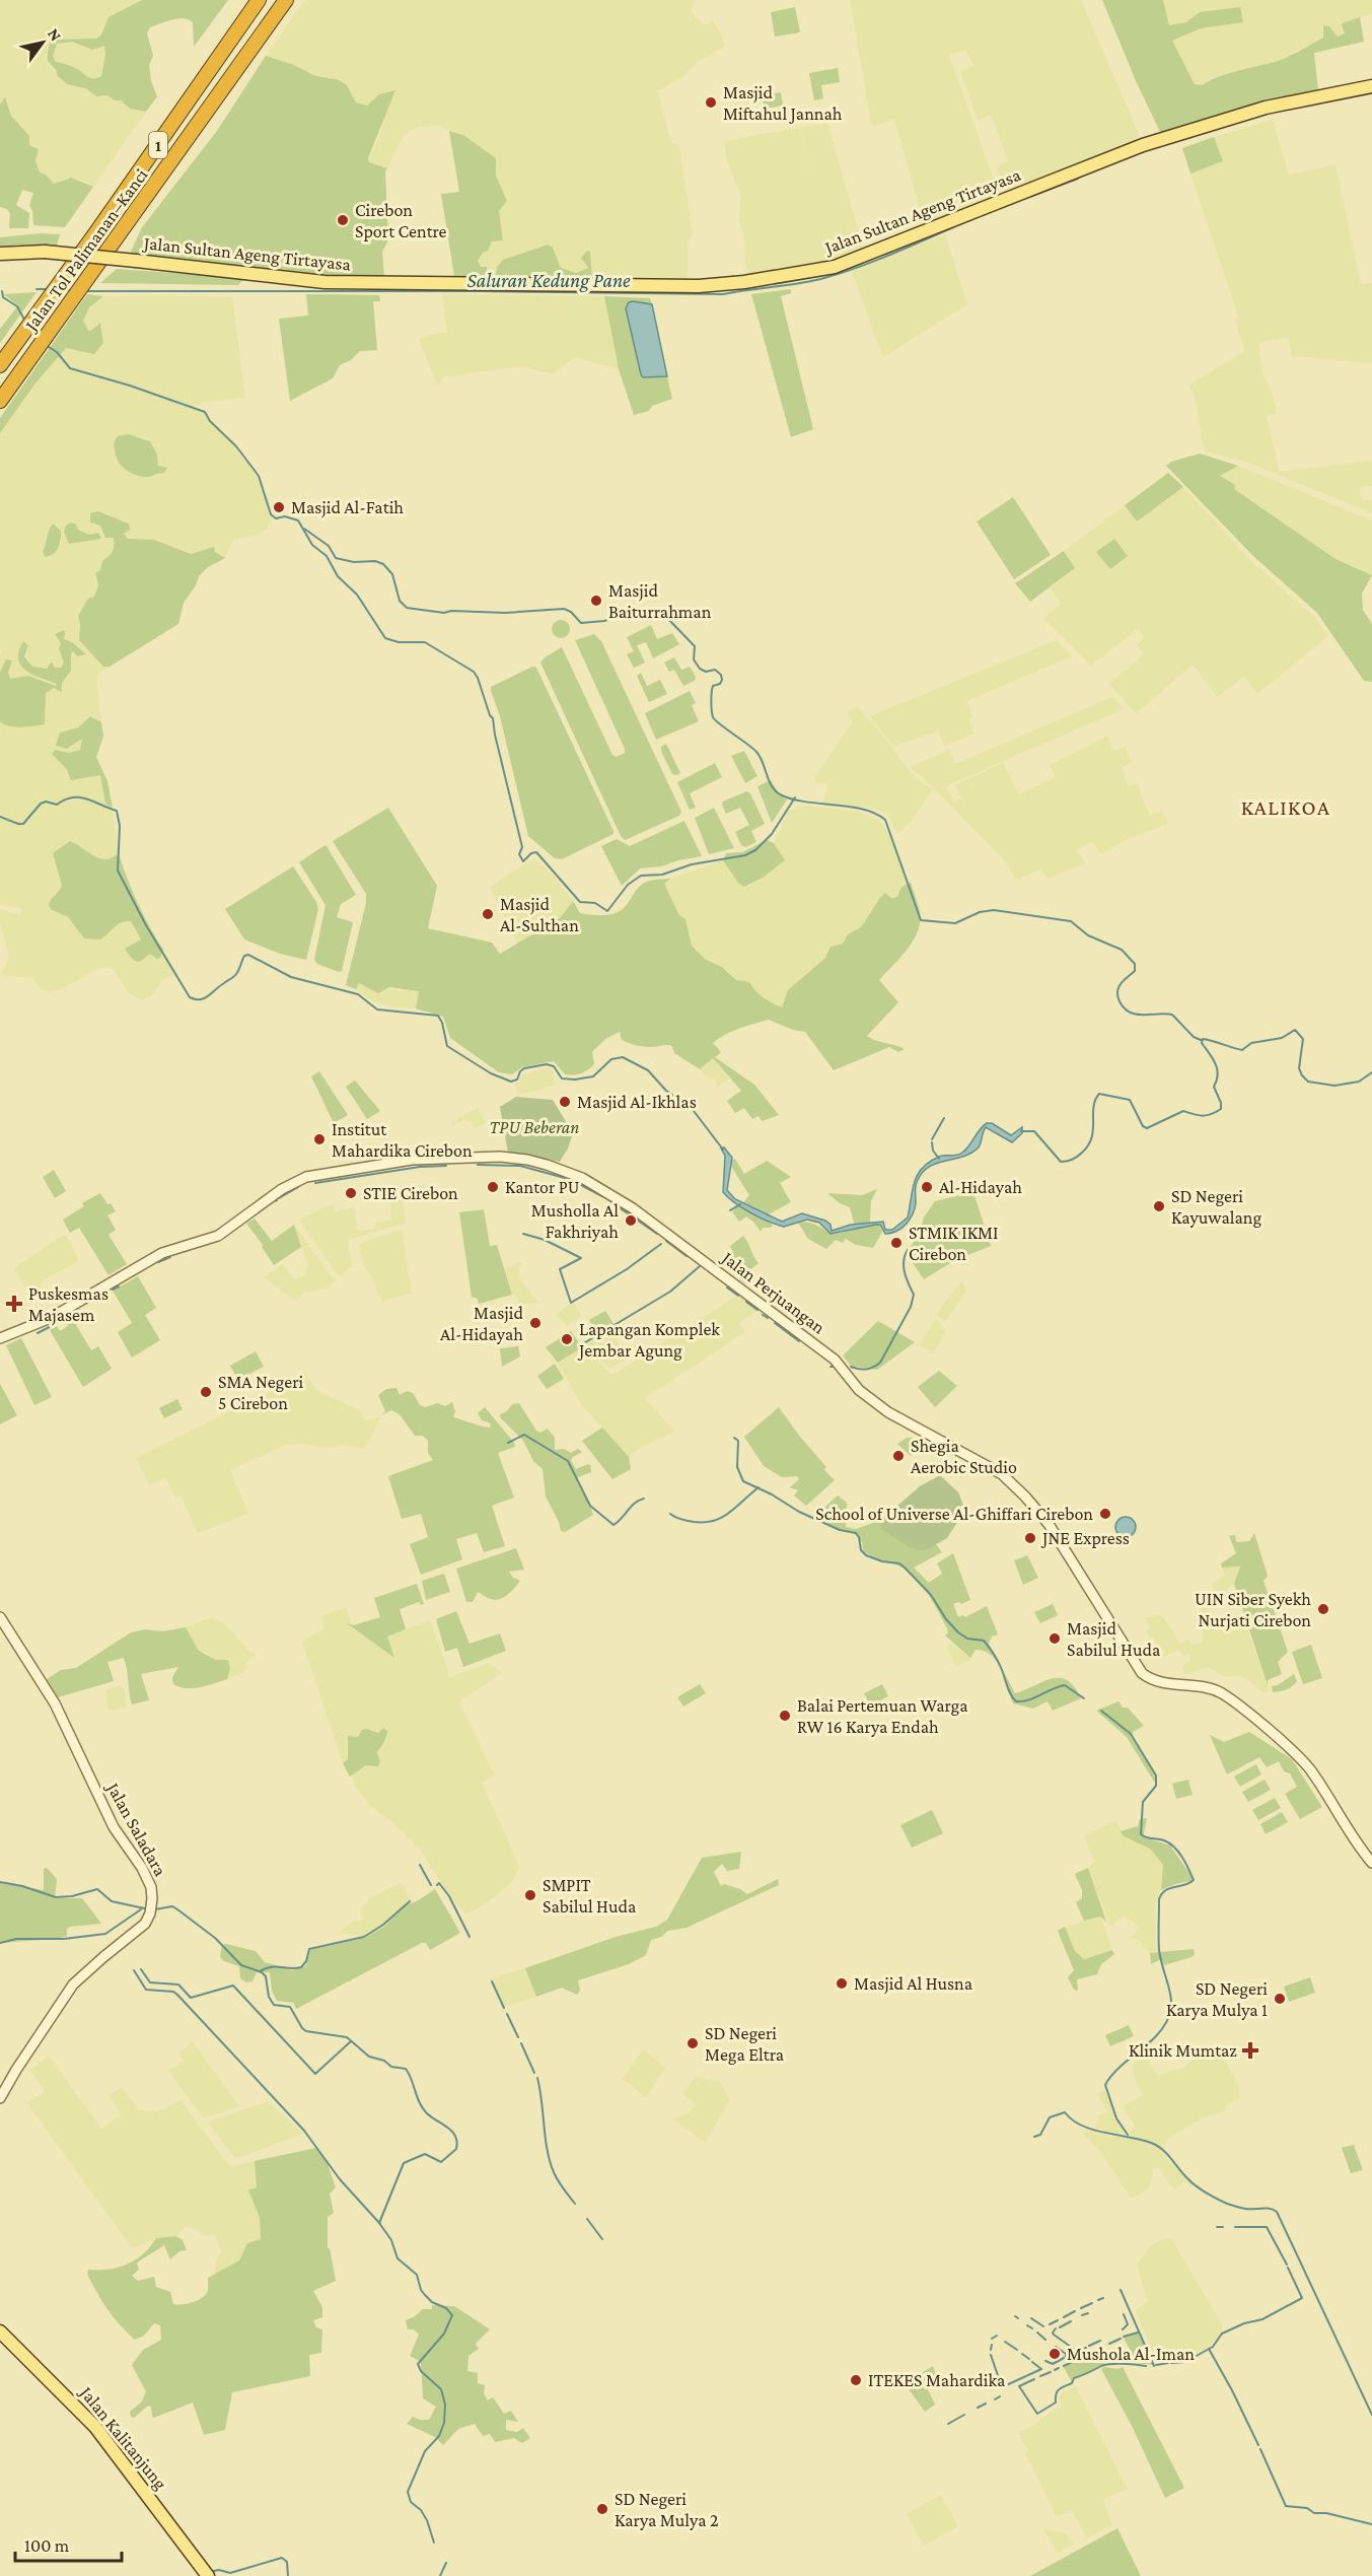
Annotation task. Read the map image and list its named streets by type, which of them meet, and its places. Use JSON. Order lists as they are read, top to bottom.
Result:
{
  "streets": {
    "highway": ["1", "Jalan Tol Palimanan–Kanci"],
    "main road": ["Jalan Sultan Ageng Tirtayasa", "Jalan Kalitanjung"],
    "street": ["Jalan Perjuangan", "Jalan Saladara"]
  },
  "districts": ["KALIKOA"],
  "water": ["Saluran Kedung Pane"],
  "parks": ["TPU Beberan"],
  "places": {
    "other": [
      "Masjid Miftahul Jannah",
      "Cirebon Sport Centre",
      "Masjid Al-Fatih",
      "Masjid Baiturrahman",
      "Masjid Al-Sulthan",
      "Masjid Al-Ikhlas",
      "Institut Mahardika Cirebon",
      "Kantor PU",
      "Al-Hidayah",
      "STIE Cirebon",
      "SD Negeri Kayuwalang",
      "Musholla Al Fakhriyah",
      "STMIK IKMI Cirebon",
      "Masjid Al-Hidayah",
      "Lapangan Komplek Jembar Agung",
      "SMA Negeri 5 Cirebon",
      "Shegia Aerobic Studio",
      "School of Universe Al-Ghiffari Cirebon",
      "JNE Express",
      "UIN Siber Syekh Nurjati Cirebon",
      "Masjid Sabilul Huda",
      "Balai Pertemuan Warga RW 16 Karya Endah",
      "SMPIT Sabilul Huda",
      "Masjid Al Husna",
      "SD Negeri Karya Mulya 1",
      "SD Negeri Mega Eltra",
      "Mushola Al-Iman",
      "ITEKES Mahardika",
      "SD Negeri Karya Mulya 2"
    ],
    "health": ["Puskesmas Majasem", "Klinik Mumtaz"]
  },
  "scale_bar": "100 m",
  "north": "top right"
}
